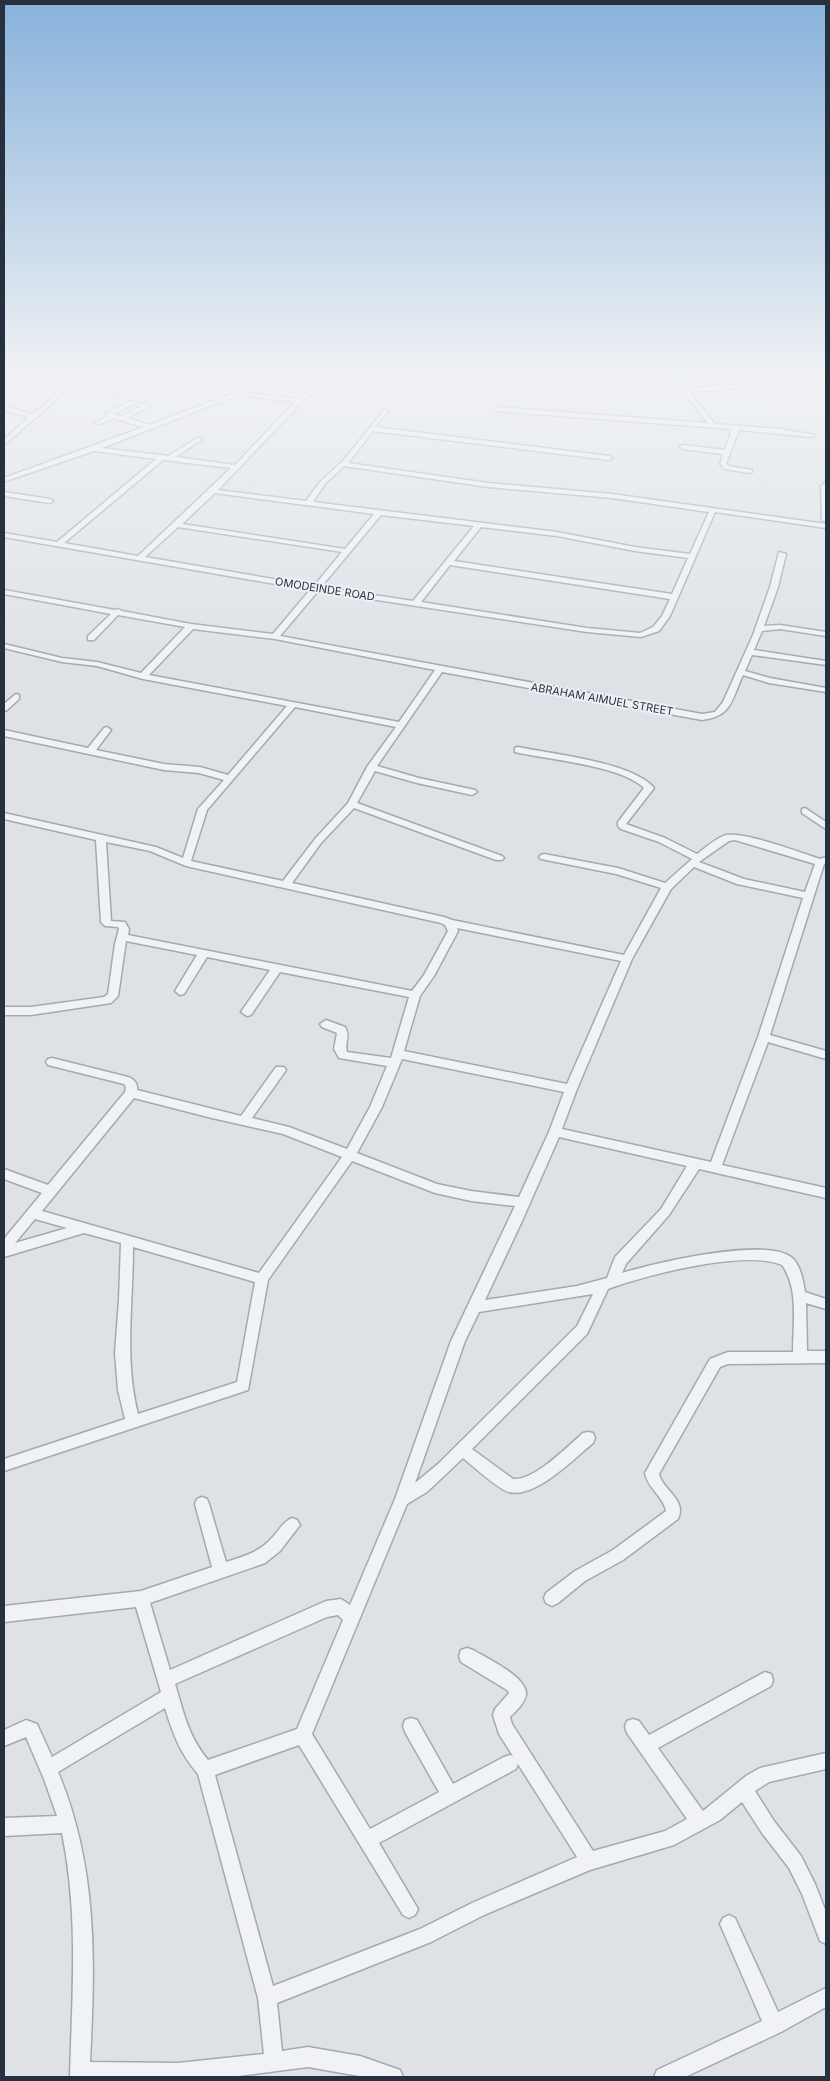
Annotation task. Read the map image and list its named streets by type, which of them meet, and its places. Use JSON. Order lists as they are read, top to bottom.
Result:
{
  "streets": {
    "street": ["OMODEINDE ROAD", "ABRAHAM AIMUEL STREET"]
  }
}
